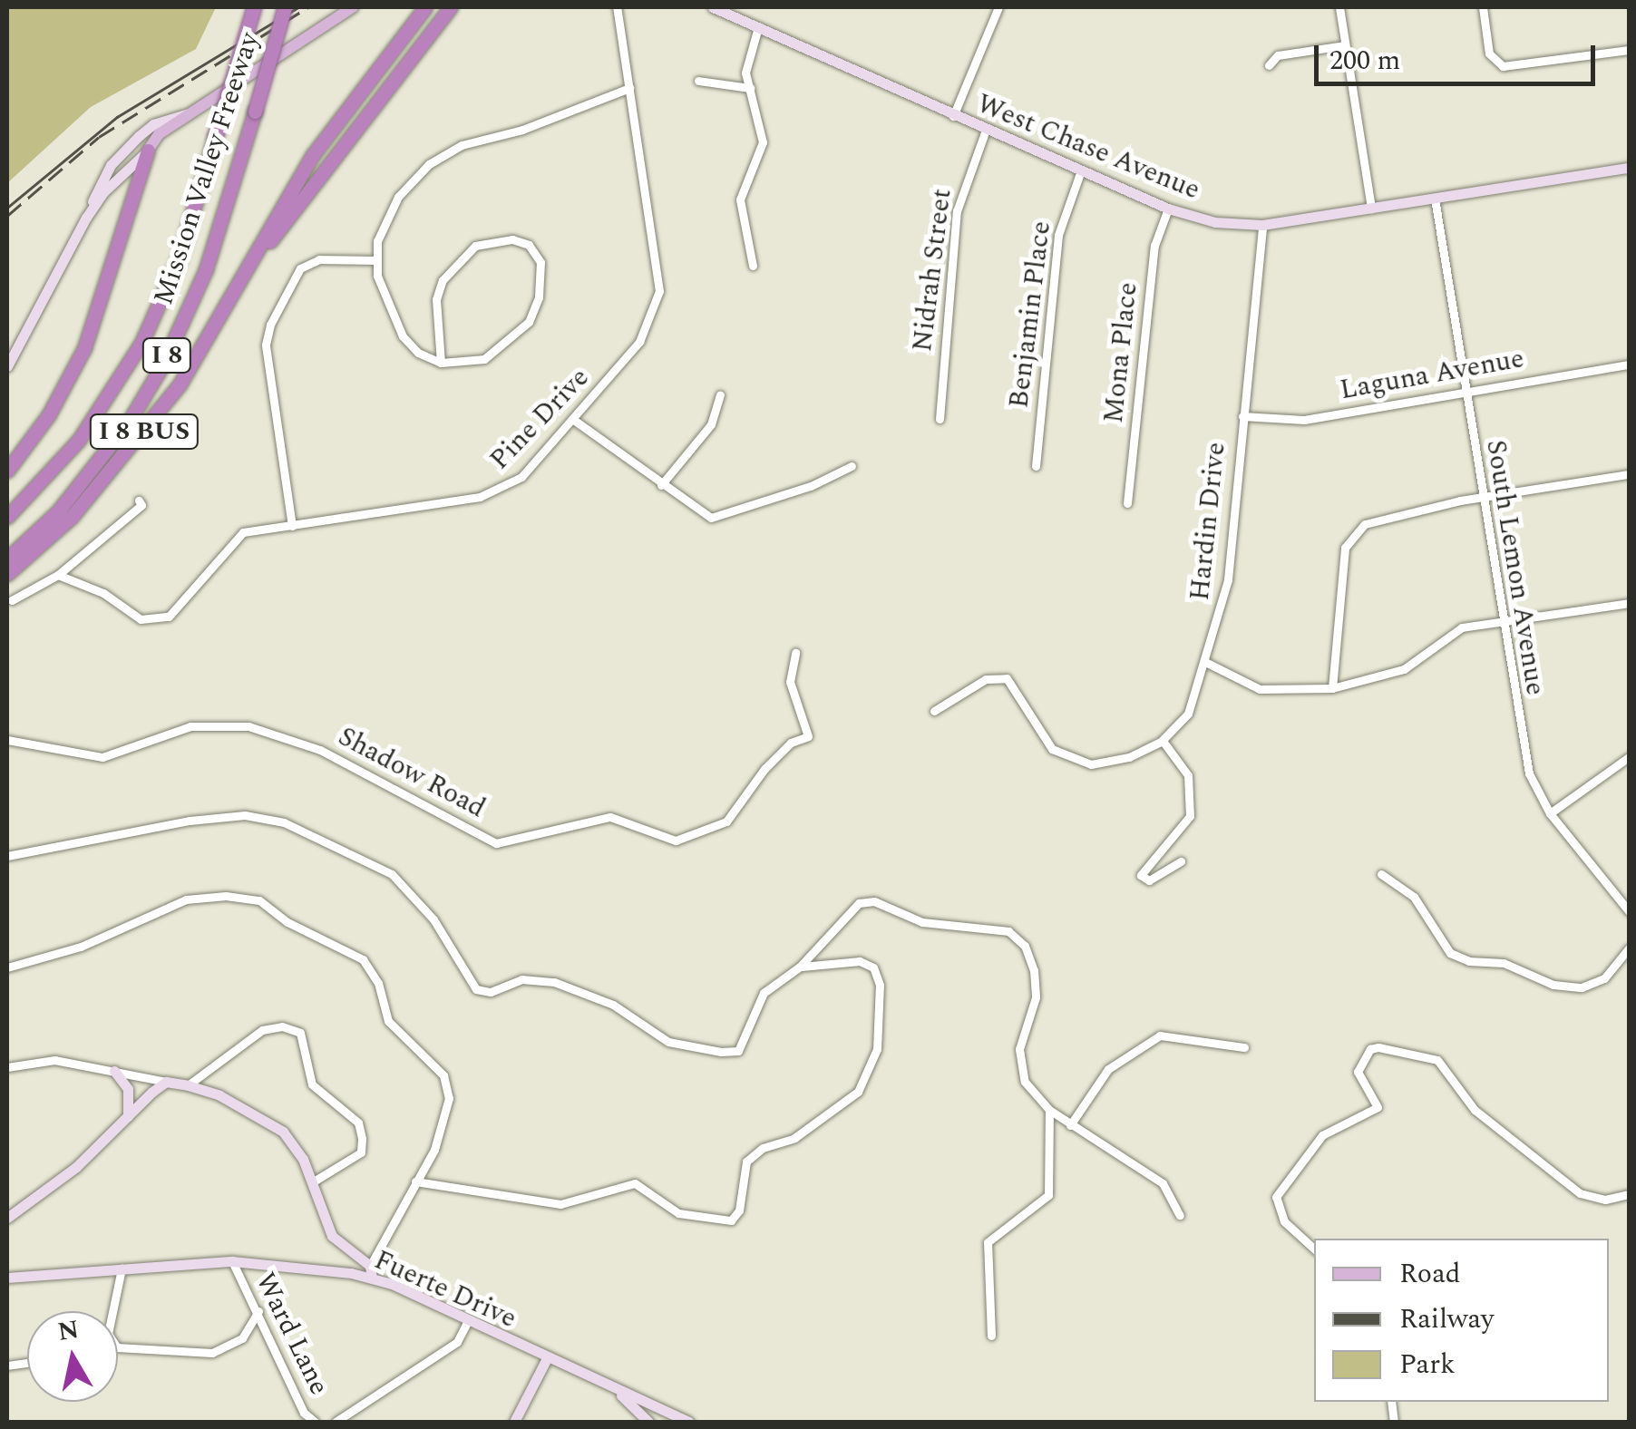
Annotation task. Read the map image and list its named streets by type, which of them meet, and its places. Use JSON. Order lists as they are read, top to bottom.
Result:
{
  "streets": {
    "highway": ["Mission Valley Freeway", "I 8", "I 8 BUS"],
    "main road": ["West Chase Avenue", "Fuerte Drive"],
    "street": [
      "Nidrah Street",
      "Benjamin Place",
      "Mona Place",
      "Laguna Avenue",
      "Pine Drive",
      "Hardin Drive",
      "South Lemon Avenue",
      "Shadow Road",
      "Ward Lane"
    ]
  },
  "crossings": [
    ["West Chase Avenue", "Nidrah Street"],
    ["West Chase Avenue", "Benjamin Place"],
    ["West Chase Avenue", "Mona Place"],
    ["West Chase Avenue", "Hardin Drive"],
    ["West Chase Avenue", "South Lemon Avenue"],
    ["Laguna Avenue", "Hardin Drive"],
    ["Laguna Avenue", "South Lemon Avenue"],
    ["Fuerte Drive", "Ward Lane"]
  ],
  "legend": ["Road", "Railway", "Park"],
  "scale_bar": "200 m",
  "north": "top"
}
